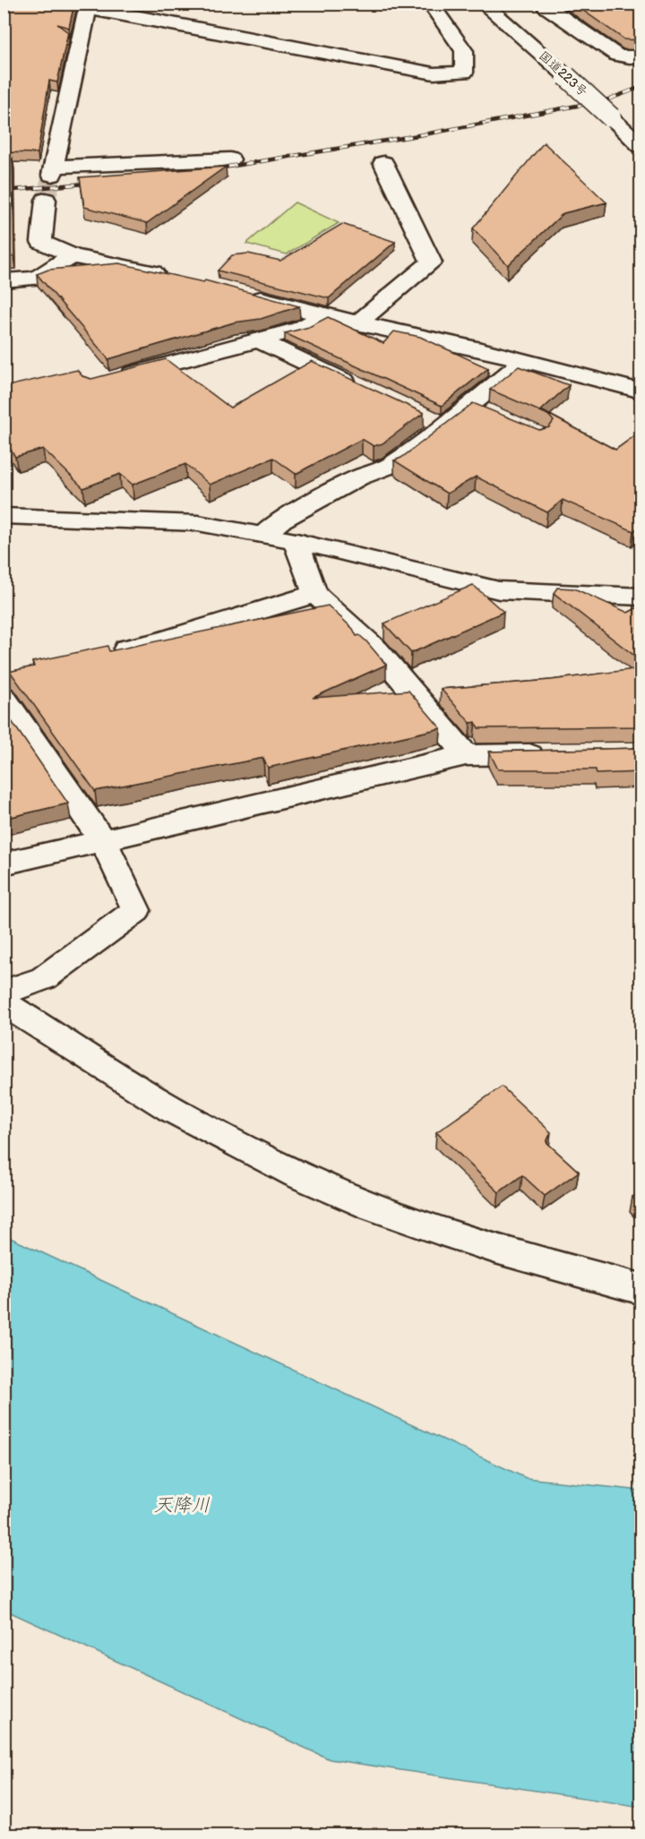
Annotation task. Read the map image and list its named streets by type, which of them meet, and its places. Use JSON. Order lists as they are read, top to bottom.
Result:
{
  "streets": {
    "main road": ["国道223号"]
  },
  "water": ["天降川"]
}
